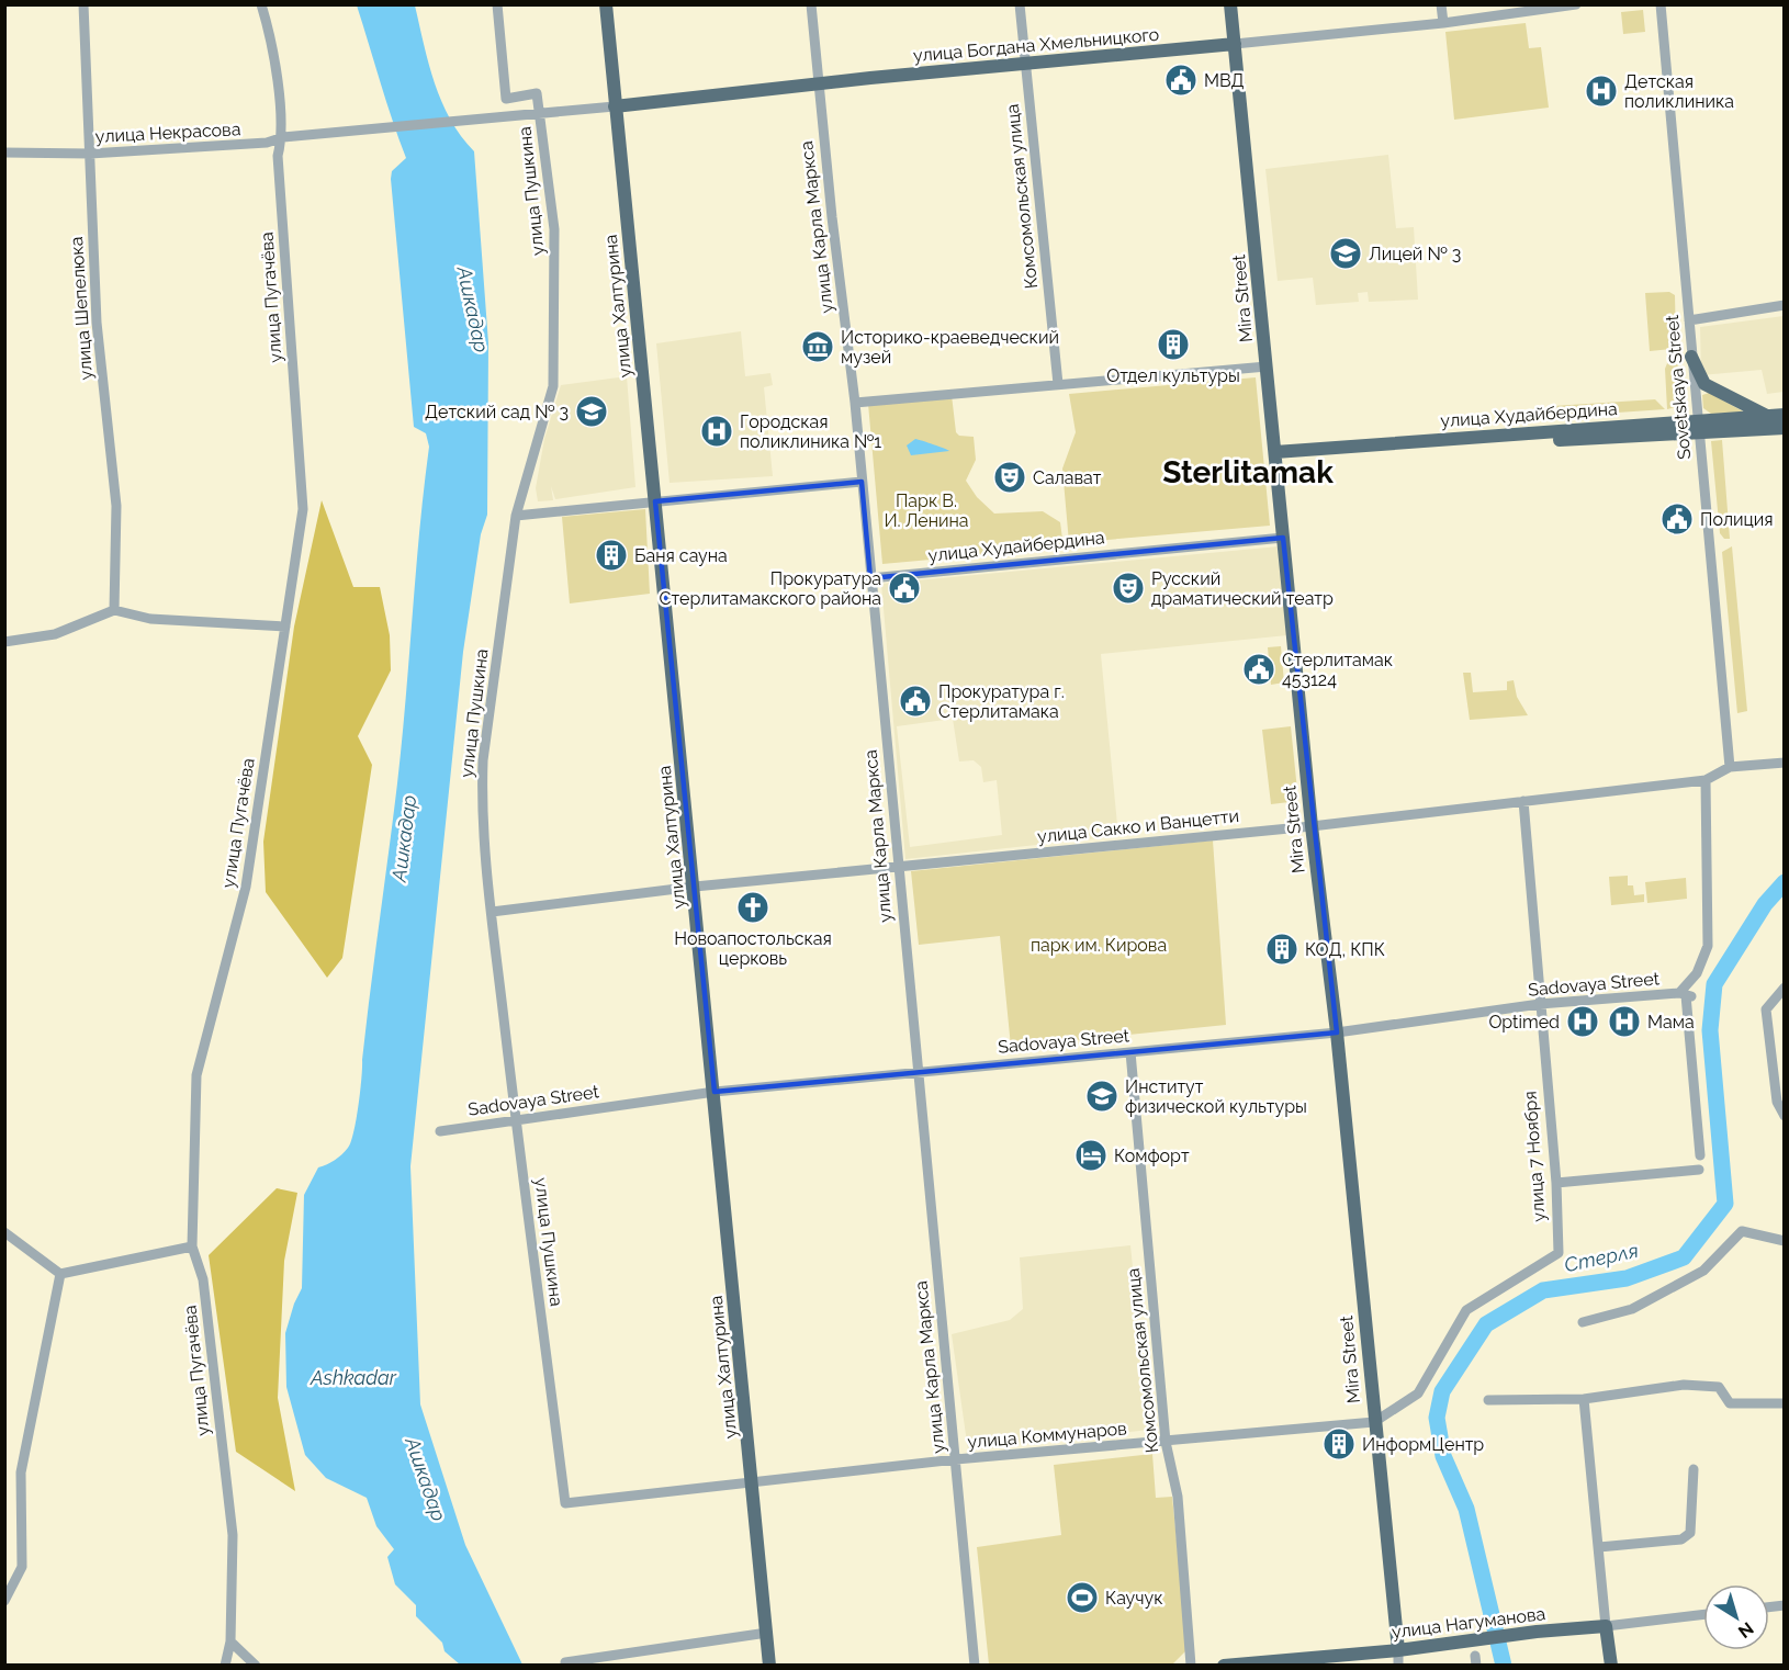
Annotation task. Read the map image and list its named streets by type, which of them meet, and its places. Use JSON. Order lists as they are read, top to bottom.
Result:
{
  "streets": {
    "main road": [
      "улица Богдана Хмельницкого",
      "Mira Street",
      "улица Халтурина",
      "улица Худайбердина",
      "улица Нагуманова"
    ],
    "street": [
      "улица Некрасова",
      "улица Пушкина",
      "Комсомольская улица",
      "улица Карла Маркса",
      "улица Пугачёва",
      "улица Шепелюка",
      "Sovetskaya Street",
      "улица Сакко и Ванцетти",
      "Sadovaya Street",
      "улица 7 Ноября",
      "улица Коммунаров"
    ]
  },
  "crossings": [
    ["улица Богдана Хмельницкого", "улица Некрасова"],
    ["улица Богдана Хмельницкого", "улица Пушкина"],
    ["улица Богдана Хмельницкого", "Комсомольская улица"],
    ["улица Богдана Хмельницкого", "улица Карла Маркса"],
    ["улица Богдана Хмельницкого", "Mira Street"],
    ["улица Богдана Хмельницкого", "улица Халтурина"],
    ["улица Некрасова", "улица Пугачёва"],
    ["улица Некрасова", "улица Шепелюка"],
    ["улица Пушкина", "улица Сакко и Ванцетти"],
    ["улица Пушкина", "Sadovaya Street"],
    ["улица Пушкина", "улица Коммунаров"],
    ["Комсомольская улица", "Sadovaya Street"],
    ["Комсомольская улица", "улица Коммунаров"],
    ["улица Карла Маркса", "улица Худайбердина"],
    ["улица Карла Маркса", "улица Сакко и Ванцетти"],
    ["улица Карла Маркса", "Sadovaya Street"],
    ["улица Карла Маркса", "улица Коммунаров"],
    ["Mira Street", "улица Худайбердина"],
    ["Mira Street", "улица Сакко и Ванцетти"],
    ["Mira Street", "Sadovaya Street"],
    ["Mira Street", "улица 7 Ноября"],
    ["Mira Street", "улица Коммунаров"],
    ["Mira Street", "улица Нагуманова"],
    ["улица Халтурина", "улица Сакко и Ванцетти"],
    ["улица Халтурина", "Sadovaya Street"],
    ["улица Халтурина", "улица Коммунаров"],
    ["Sovetskaya Street", "улица Худайбердина"],
    ["Sovetskaya Street", "улица Сакко и Ванцетти"],
    ["улица Сакко и Ванцетти", "улица 7 Ноября"],
    ["Sadovaya Street", "улица 7 Ноября"],
    ["улица 7 Ноября", "улица Коммунаров"]
  ],
  "districts": ["Sterlitamak"],
  "water": ["Ашкадар", "Стерля", "Ashkadar"],
  "parks": ["Парк В. И. Ленина", "парк им. Кирова"],
  "places": {
    "public building": [
      "МВД",
      "Полиция",
      "Прокуратура Стерлитамакского района",
      "Стерлитамак 453124",
      "Прокуратура г. Стерлитамака"
    ],
    "hospital": [
      "Детская поликлиника",
      "Городская поликлиника №1",
      "Optimed",
      "Мама"
    ],
    "school or university": ["Лицей № 3", "Детский сад № 3", "Институт физической культуры"],
    "building": [
      "Отдел культуры",
      "Баня сауна",
      "КОД, КПК",
      "ИнформЦентр"
    ],
    "museum": ["Историко-краеведческий музей"],
    "theatre": ["Салават", "Русский драматический театр"],
    "church": ["Новоапостольская церковь"],
    "hotel": ["Комфорт"],
    "sports": ["Каучук"]
  },
  "north": "bottom right"
}
